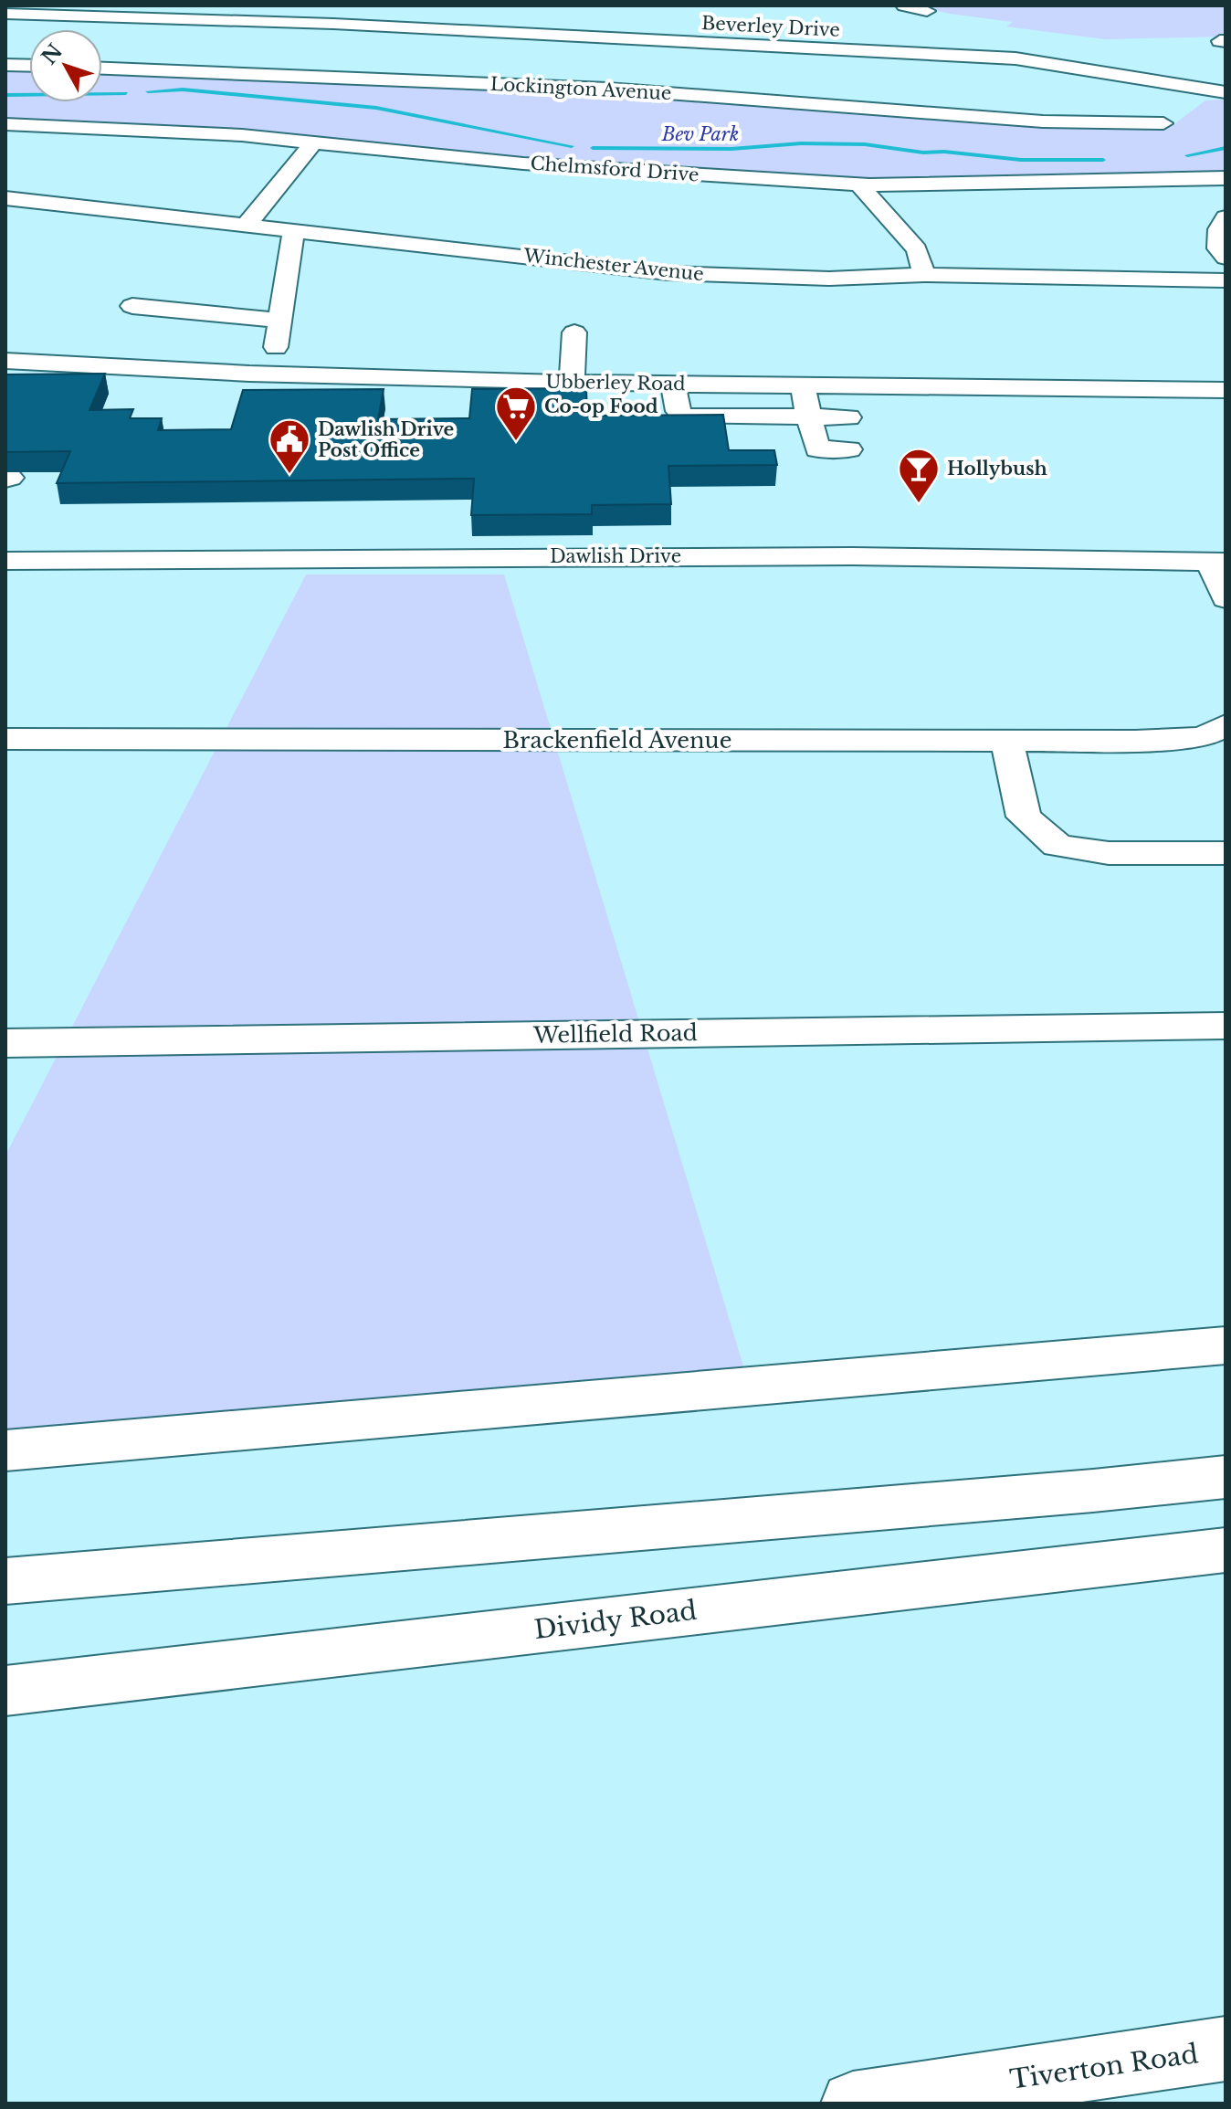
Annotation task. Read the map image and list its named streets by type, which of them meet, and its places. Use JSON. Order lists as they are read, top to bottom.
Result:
{
  "streets": {
    "street": [
      "Beverley Drive",
      "Lockington Avenue",
      "Chelmsford Drive",
      "Winchester Avenue",
      "Ubberley Road",
      "Dawlish Drive",
      "Brackenfield Avenue",
      "Wellfield Road",
      "Dividy Road",
      "Tiverton Road"
    ]
  },
  "parks": ["Bev Park"],
  "places": {
    "supermarket": ["Co-op Food"],
    "public building": ["Dawlish Drive Post Office"],
    "bar": ["Hollybush"]
  },
  "north": "top left"
}
